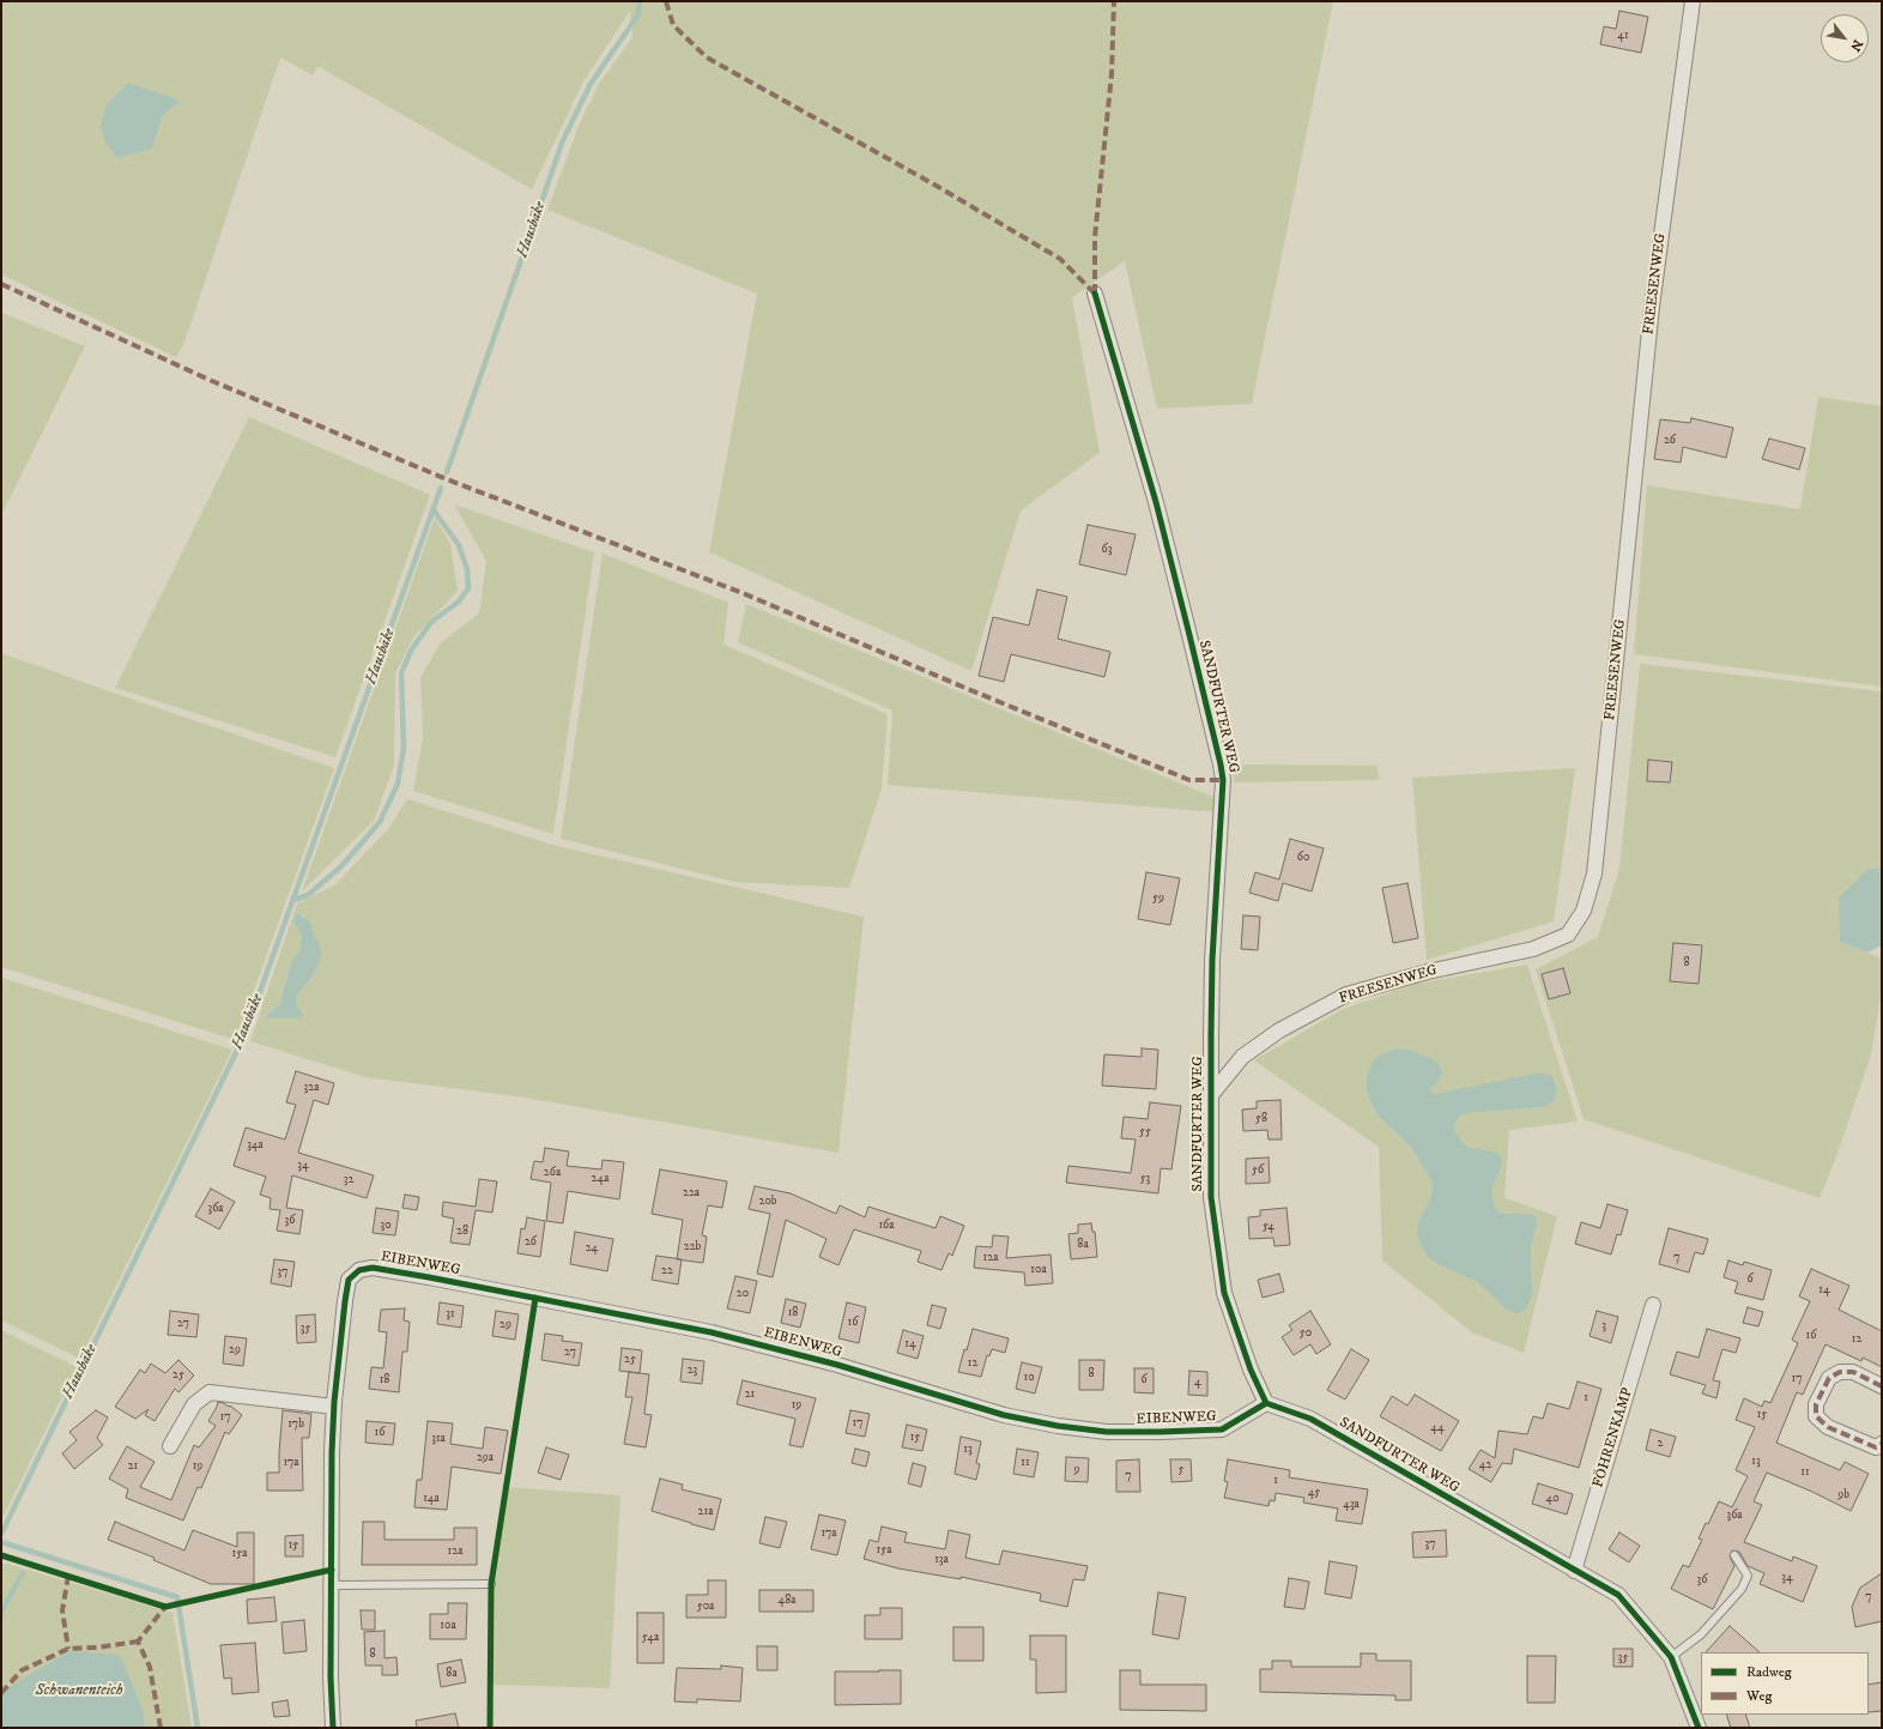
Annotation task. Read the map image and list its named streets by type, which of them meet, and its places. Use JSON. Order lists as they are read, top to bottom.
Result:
{
  "streets": {
    "street": [
      "FREESENWEG",
      "SANDFURTER WEG",
      "EIBENWEG",
      "FÖHRENKAMP"
    ]
  },
  "crossings": [
    ["FREESENWEG", "SANDFURTER WEG"],
    ["SANDFURTER WEG", "EIBENWEG"],
    ["SANDFURTER WEG", "FÖHRENKAMP"]
  ],
  "water": ["Hausbäke", "Schwanenteich"],
  "house_numbers": [
    "41",
    "26",
    "63",
    "60",
    "59",
    "8",
    "32a",
    "58",
    "55",
    "34a",
    "34",
    "56",
    "26a",
    "24a",
    "53",
    "32",
    "22a",
    "20b",
    "36a",
    "36",
    "30",
    "16a",
    "54",
    "28",
    "26",
    "8a",
    "22b",
    "24",
    "12a",
    "7",
    "10a",
    "22",
    "37",
    "6",
    "14",
    "20",
    "18",
    "31",
    "16",
    "27",
    "29",
    "3",
    "35",
    "50",
    "16",
    "12",
    "14",
    "29",
    "27",
    "25",
    "12",
    "23",
    "8",
    "25",
    "10",
    "17",
    "18",
    "6",
    "4",
    "21",
    "1",
    "19",
    "15",
    "17",
    "17",
    "17b",
    "44",
    "16",
    "15",
    "31a",
    "2",
    "13",
    "29a",
    "13",
    "17a",
    "11",
    "42",
    "21",
    "19",
    "9",
    "5",
    "11",
    "7",
    "1",
    "45",
    "9b",
    "14a",
    "40",
    "43a",
    "21a",
    "36a",
    "17a",
    "37",
    "15",
    "15a",
    "12a",
    "15a",
    "13a",
    "34",
    "36",
    "7",
    "48a",
    "50a",
    "10a",
    "54a",
    "8",
    "35",
    "8a"
  ],
  "legend": ["Radweg", "Weg"],
  "north": "bottom right"
}
